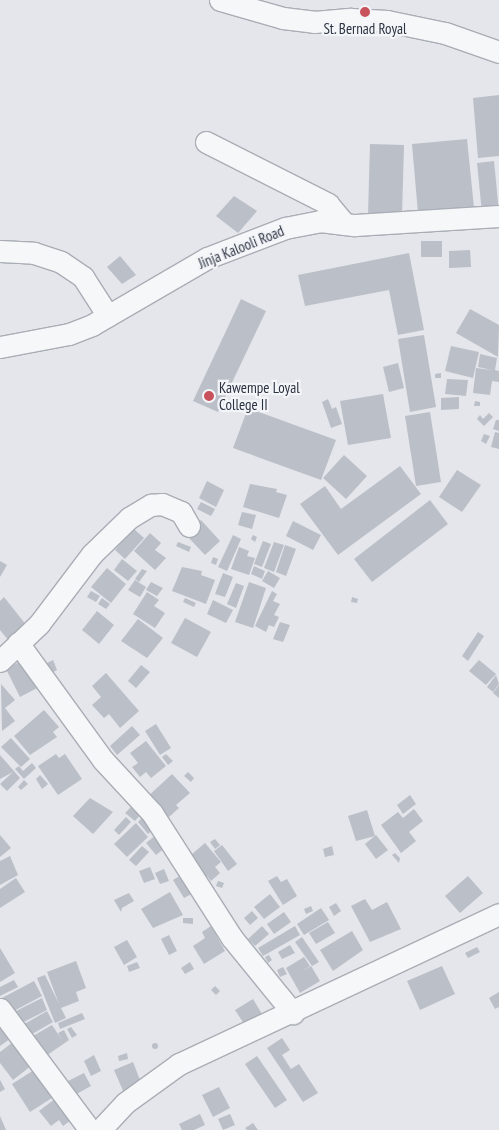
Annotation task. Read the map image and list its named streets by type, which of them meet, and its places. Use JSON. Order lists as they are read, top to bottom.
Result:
{
  "streets": {
    "street": ["Jinja Kalooli Road"]
  },
  "places": ["St. Bernad Royal", "Kawempe Loyal College II"]
}
